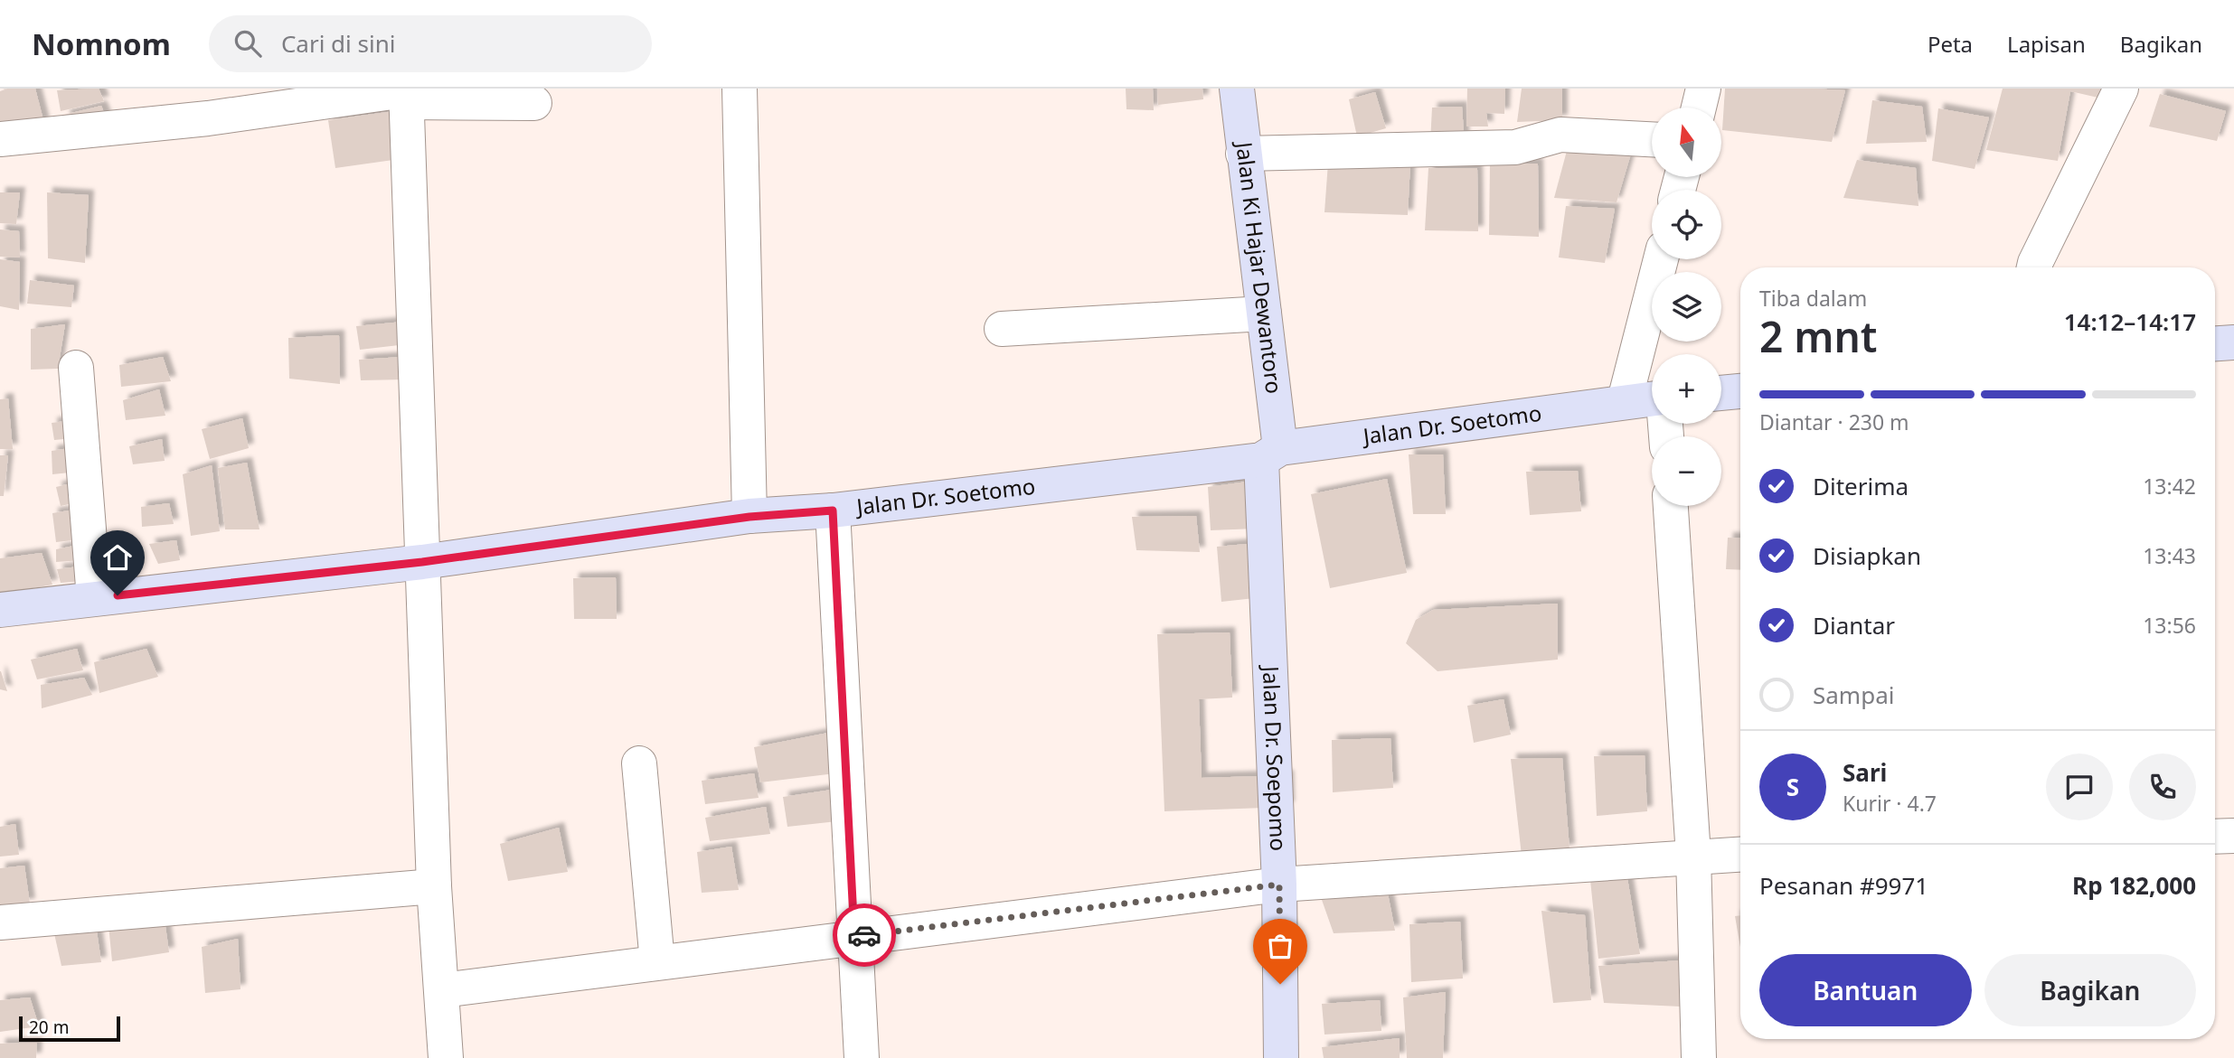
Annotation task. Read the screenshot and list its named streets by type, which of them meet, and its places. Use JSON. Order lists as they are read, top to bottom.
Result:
{
  "streets": {
    "street": ["Jalan Ki Hajar Dewantoro", "Jalan Dr. Soetomo", "Jalan Dr. Soepomo"]
  },
  "crossings": [
    ["Jalan Ki Hajar Dewantoro", "Jalan Dr. Soetomo"],
    ["Jalan Ki Hajar Dewantoro", "Jalan Dr. Soepomo"],
    ["Jalan Dr. Soetomo", "Jalan Dr. Soepomo"]
  ],
  "scale_bar": "20 m",
  "north": "top",
  "page": {
    "header": "Nomnom",
    "search": "Cari di sini",
    "nav": ["Peta", "Lapisan", "Bagikan"],
    "map_buttons": ["+", "−"],
    "heading": ["2 mnt", "Tiba dalam", "14:12–14:17"],
    "panel": [
      "Sari",
      "Kurir · 4.7",
      "Pesanan #9971",
      "Rp 182,000"
    ],
    "bar": "Diantar · 230 m",
    "list": [
      ["Diterima", "13:42"],
      ["Disiapkan", "13:43"],
      ["Diantar", "13:56"],
      "Sampai"
    ],
    "round": "S",
    "buttons": ["Bantuan", "Bagikan"],
    "scale": "20 m"
  }
}
